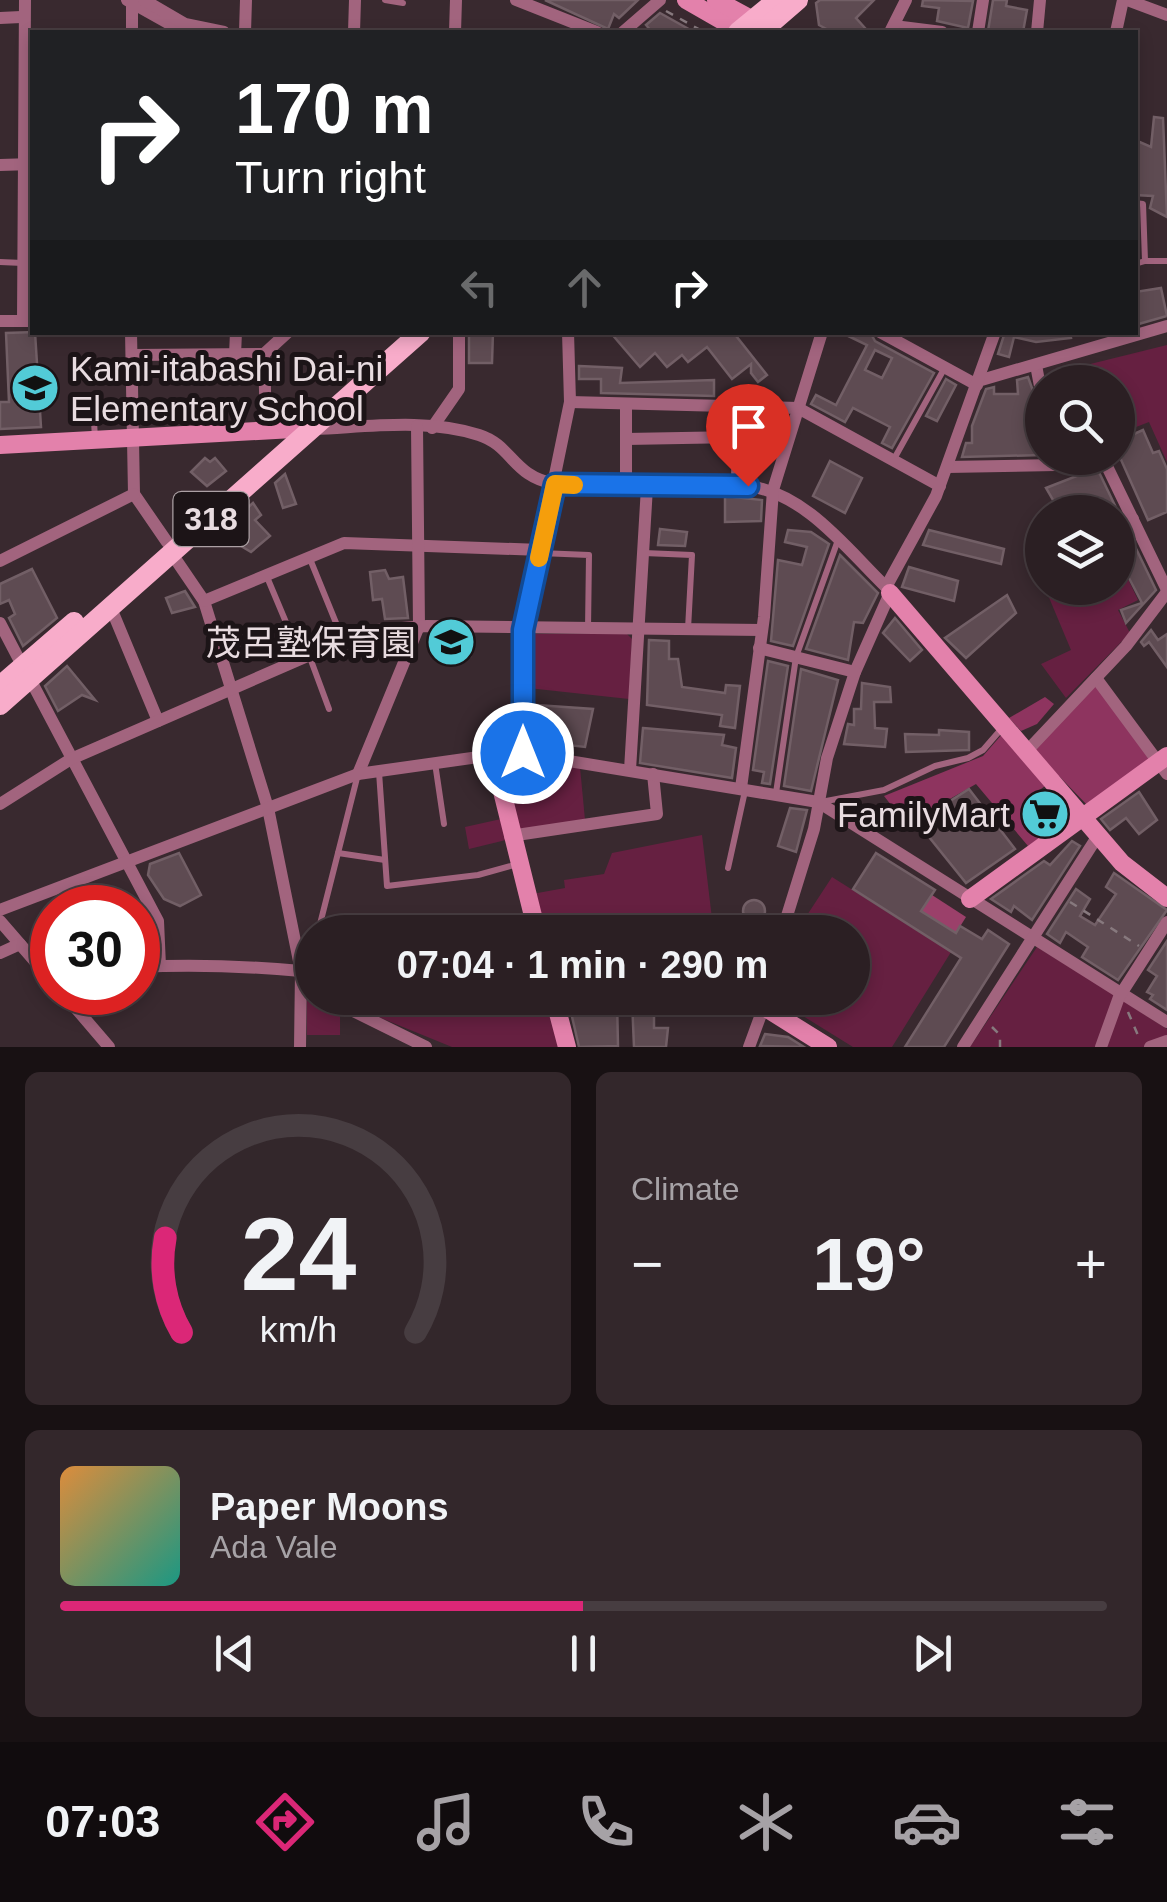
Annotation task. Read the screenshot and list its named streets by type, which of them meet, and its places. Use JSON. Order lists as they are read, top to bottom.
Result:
{
  "streets": {
    "main road": ["318"]
  },
  "places": {
    "school or university": ["Kami-itabashi Dai-ni Elementary School", "茂呂塾保育園"],
    "supermarket": ["FamilyMart"]
  },
  "page": {
    "turn": ["170 m", "Turn right"],
    "limit": "30",
    "trip": "07:04 · 1 min · 290 m",
    "tile": "Climate",
    "heat": ["−", "19°", "+"],
    "song": ["Paper Moons", "Ada Vale"],
    "tabs": "07:03",
    "gauge": ["24", "km/h"]
  }
}
